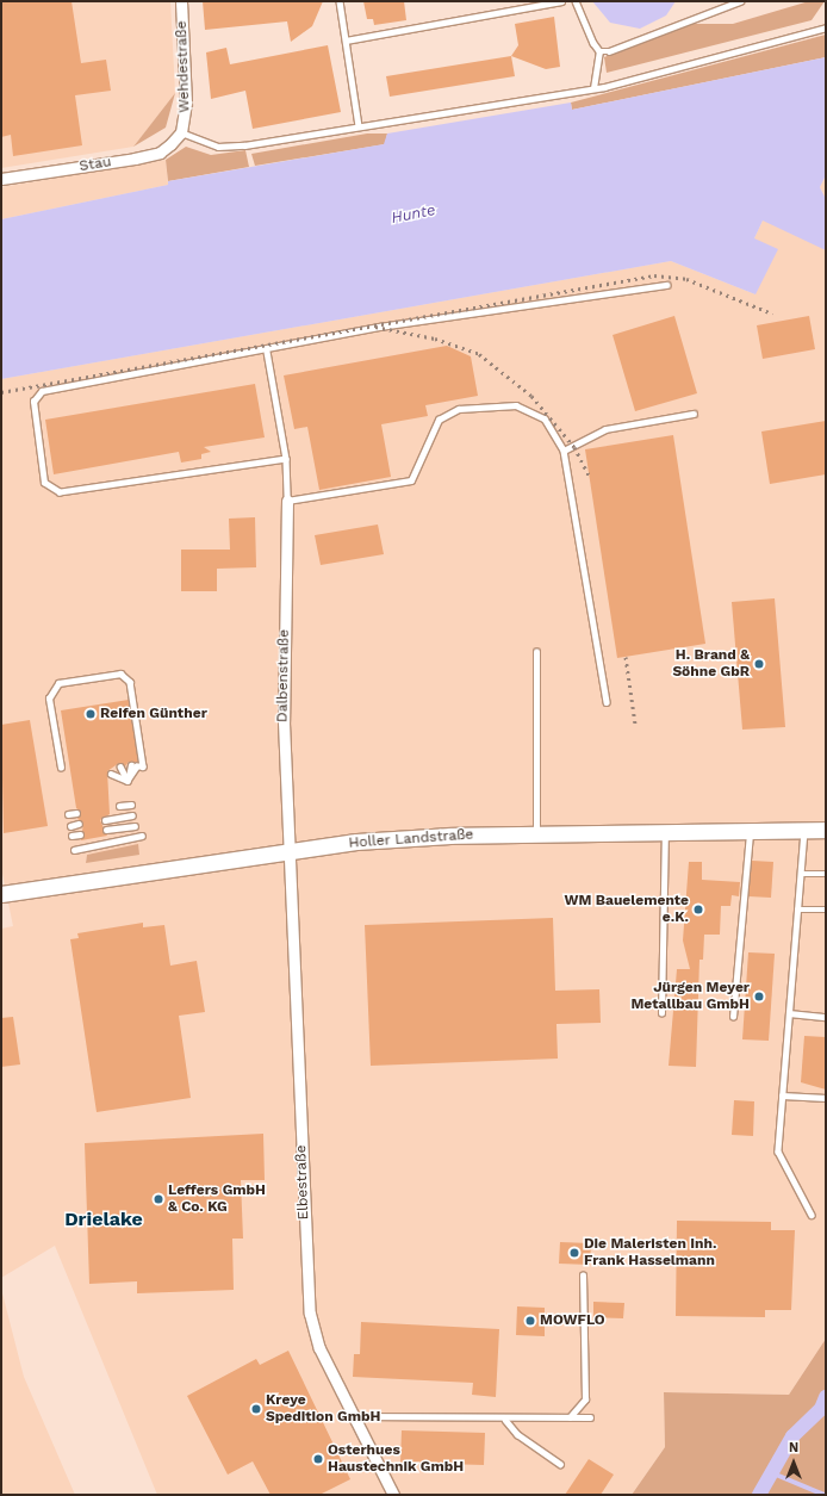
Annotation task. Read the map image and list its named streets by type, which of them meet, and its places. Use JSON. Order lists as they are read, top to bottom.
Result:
{
  "streets": {
    "main road": ["Holler Landstraße"],
    "street": [
      "Wehdestraße",
      "Stau",
      "Dalbenstraße",
      "Elbestraße"
    ]
  },
  "crossings": [
    ["Wehdestraße", "Stau"],
    ["Dalbenstraße", "Holler Landstraße"],
    ["Dalbenstraße", "Elbestraße"],
    ["Holler Landstraße", "Elbestraße"]
  ],
  "districts": ["Drielake"],
  "water": ["Hunte"],
  "places": [
    "H. Brand & Söhne GbR",
    "Reifen Günther",
    "WM Bauelemente e.K.",
    "Jürgen Meyer Metallbau GmbH",
    "Leffers GmbH & Co. KG",
    "Die Maleristen Inh. Frank Hasselmann",
    "MOWFLO",
    "Kreye Spedition GmbH",
    "Osterhues Haustechnik GmbH"
  ],
  "north": "top"
}
